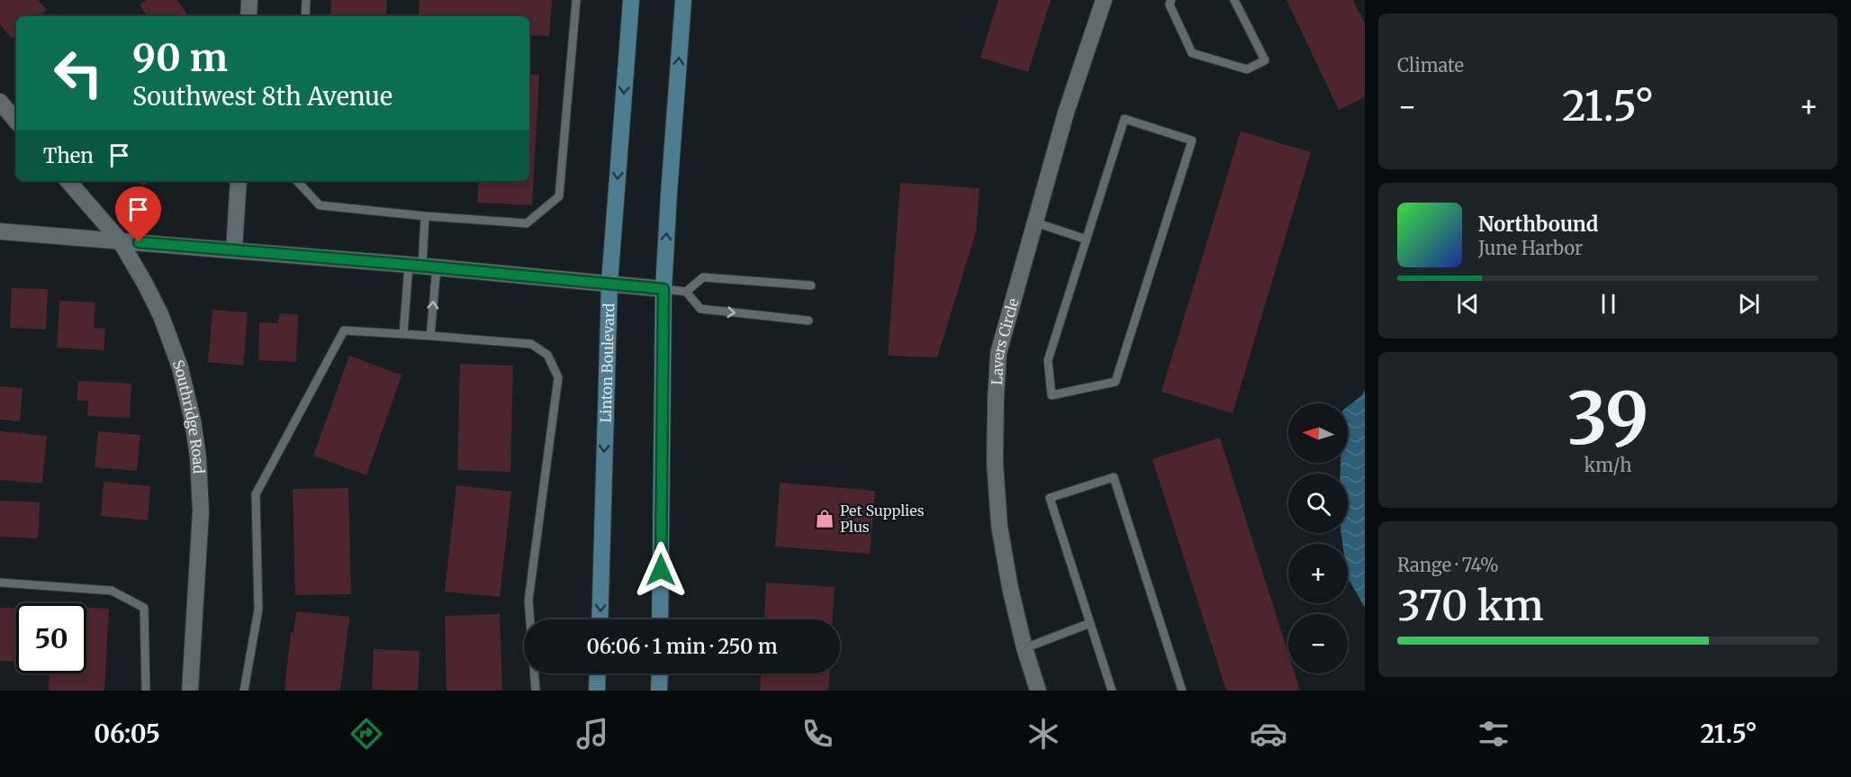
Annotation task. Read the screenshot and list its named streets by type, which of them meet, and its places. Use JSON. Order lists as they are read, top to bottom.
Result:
{
  "streets": {
    "main road": ["Linton Boulevard"],
    "street": ["Lavers Circle", "Southridge Road"]
  },
  "places": {
    "shop": ["Pet Supplies Plus"]
  },
  "north": "left",
  "page": {
    "tile": [
      "Climate",
      ["39", "km/h"],
      ["Range · 74%", "370 km"]
    ],
    "turn": ["90 m", "Southwest 8th Avenue"],
    "heat": ["−", "21.5°", "+"],
    "then": "Then",
    "song": ["Northbound", "June Harbor"],
    "map_buttons": ["+", "−"],
    "limit": "50",
    "trip": "06:06 · 1 min · 250 m",
    "tabs": ["06:05", "21.5°"]
  }
}
